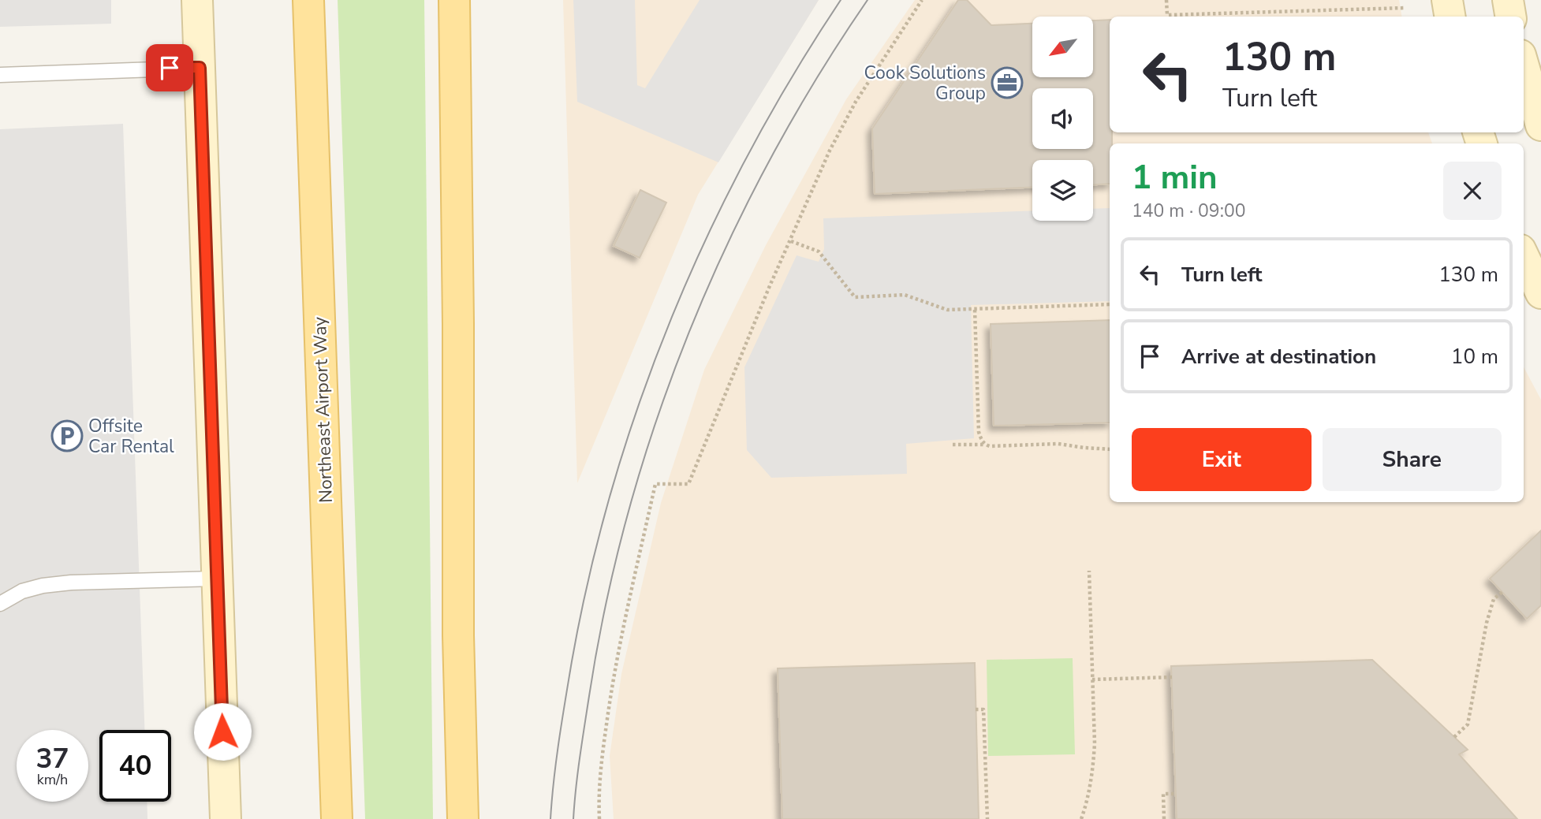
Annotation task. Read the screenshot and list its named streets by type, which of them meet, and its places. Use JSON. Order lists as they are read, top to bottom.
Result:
{
  "streets": {
    "main road": ["Northeast Airport Way"]
  },
  "places": {
    "office": ["Cook Solutions Group"],
    "parking": ["Offsite Car Rental"]
  },
  "north": "bottom left",
  "page": {
    "turn": ["130 m", "Turn left"],
    "heading": ["1 min", "140 m · 09:00"],
    "list": [
      {
        "name": "Turn left",
        "value": "130 m"
      },
      {
        "name": "Arrive at destination",
        "value": "10 m"
      }
    ],
    "buttons": ["Exit", "Share"],
    "speed": "37 km/h",
    "limit": "40"
  }
}
